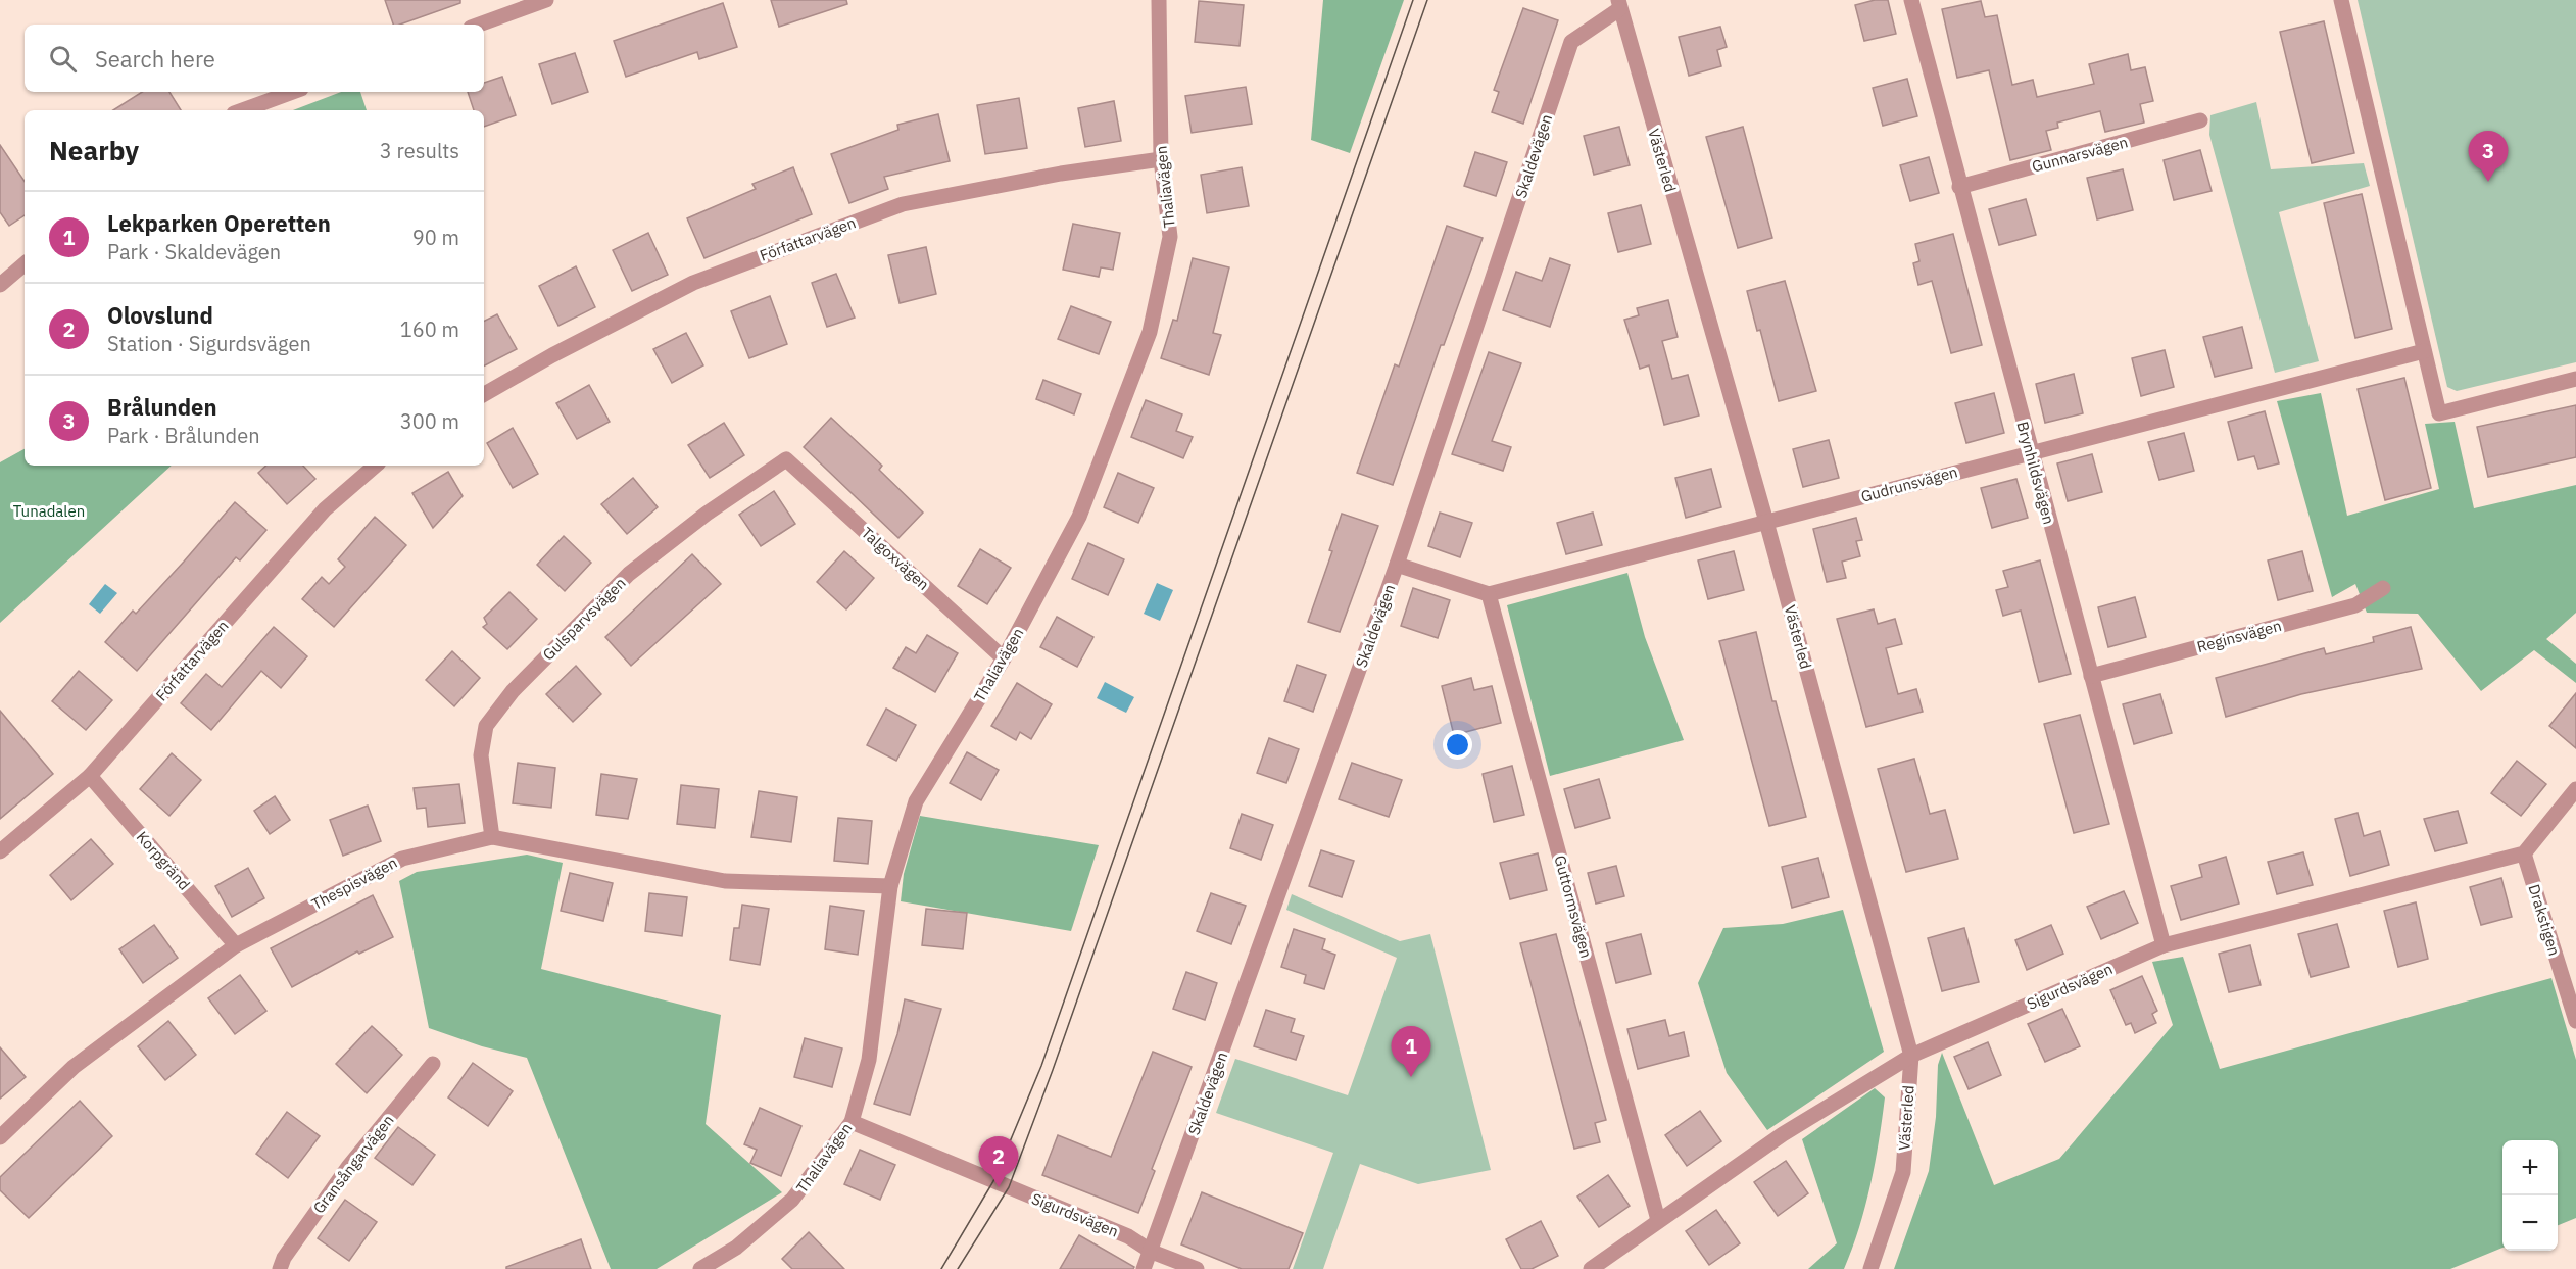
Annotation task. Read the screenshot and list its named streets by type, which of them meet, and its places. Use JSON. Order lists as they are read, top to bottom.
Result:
{
  "streets": {
    "street": [
      "Gunnarsvägen",
      "Skaldevägen",
      "Västerled",
      "Thaliavägen",
      "Författarvägen",
      "Brynhildsvägen",
      "Gudrunsvägen",
      "Talgoxvägen",
      "Gulsparvsvägen",
      "Reginsvägen",
      "Korpgränd",
      "Thespisvägen",
      "Guttormsvägen",
      "Drakstigen",
      "Sigurdsvägen",
      "Gransångarvägen"
    ]
  },
  "crossings": [
    ["Gunnarsvägen", "Brynhildsvägen"],
    ["Skaldevägen", "Västerled"],
    ["Skaldevägen", "Sigurdsvägen"],
    ["Västerled", "Gudrunsvägen"],
    ["Västerled", "Sigurdsvägen"],
    ["Thaliavägen", "Författarvägen"],
    ["Thaliavägen", "Talgoxvägen"],
    ["Thaliavägen", "Thespisvägen"],
    ["Thaliavägen", "Sigurdsvägen"],
    ["Författarvägen", "Korpgränd"],
    ["Brynhildsvägen", "Gudrunsvägen"],
    ["Brynhildsvägen", "Reginsvägen"],
    ["Brynhildsvägen", "Sigurdsvägen"],
    ["Gudrunsvägen", "Guttormsvägen"],
    ["Talgoxvägen", "Gulsparvsvägen"],
    ["Gulsparvsvägen", "Thespisvägen"],
    ["Korpgränd", "Thespisvägen"],
    ["Guttormsvägen", "Sigurdsvägen"],
    ["Drakstigen", "Sigurdsvägen"]
  ],
  "parks": ["Tunadalen"],
  "page": {
    "search": "Search here",
    "heading": ["Nearby", "3 results"],
    "pins": ["3", "1", "2"],
    "list": [
      {
        "mark": "1",
        "name": "Lekparken Operetten",
        "note": "Park · Skaldevägen",
        "value": "90 m"
      },
      {
        "mark": "2",
        "name": "Olovslund",
        "note": "Station · Sigurdsvägen",
        "value": "160 m"
      },
      {
        "mark": "3",
        "name": "Brålunden",
        "note": "Park · Brålunden",
        "value": "300 m"
      }
    ],
    "map_buttons": ["+", "−"]
  }
}
